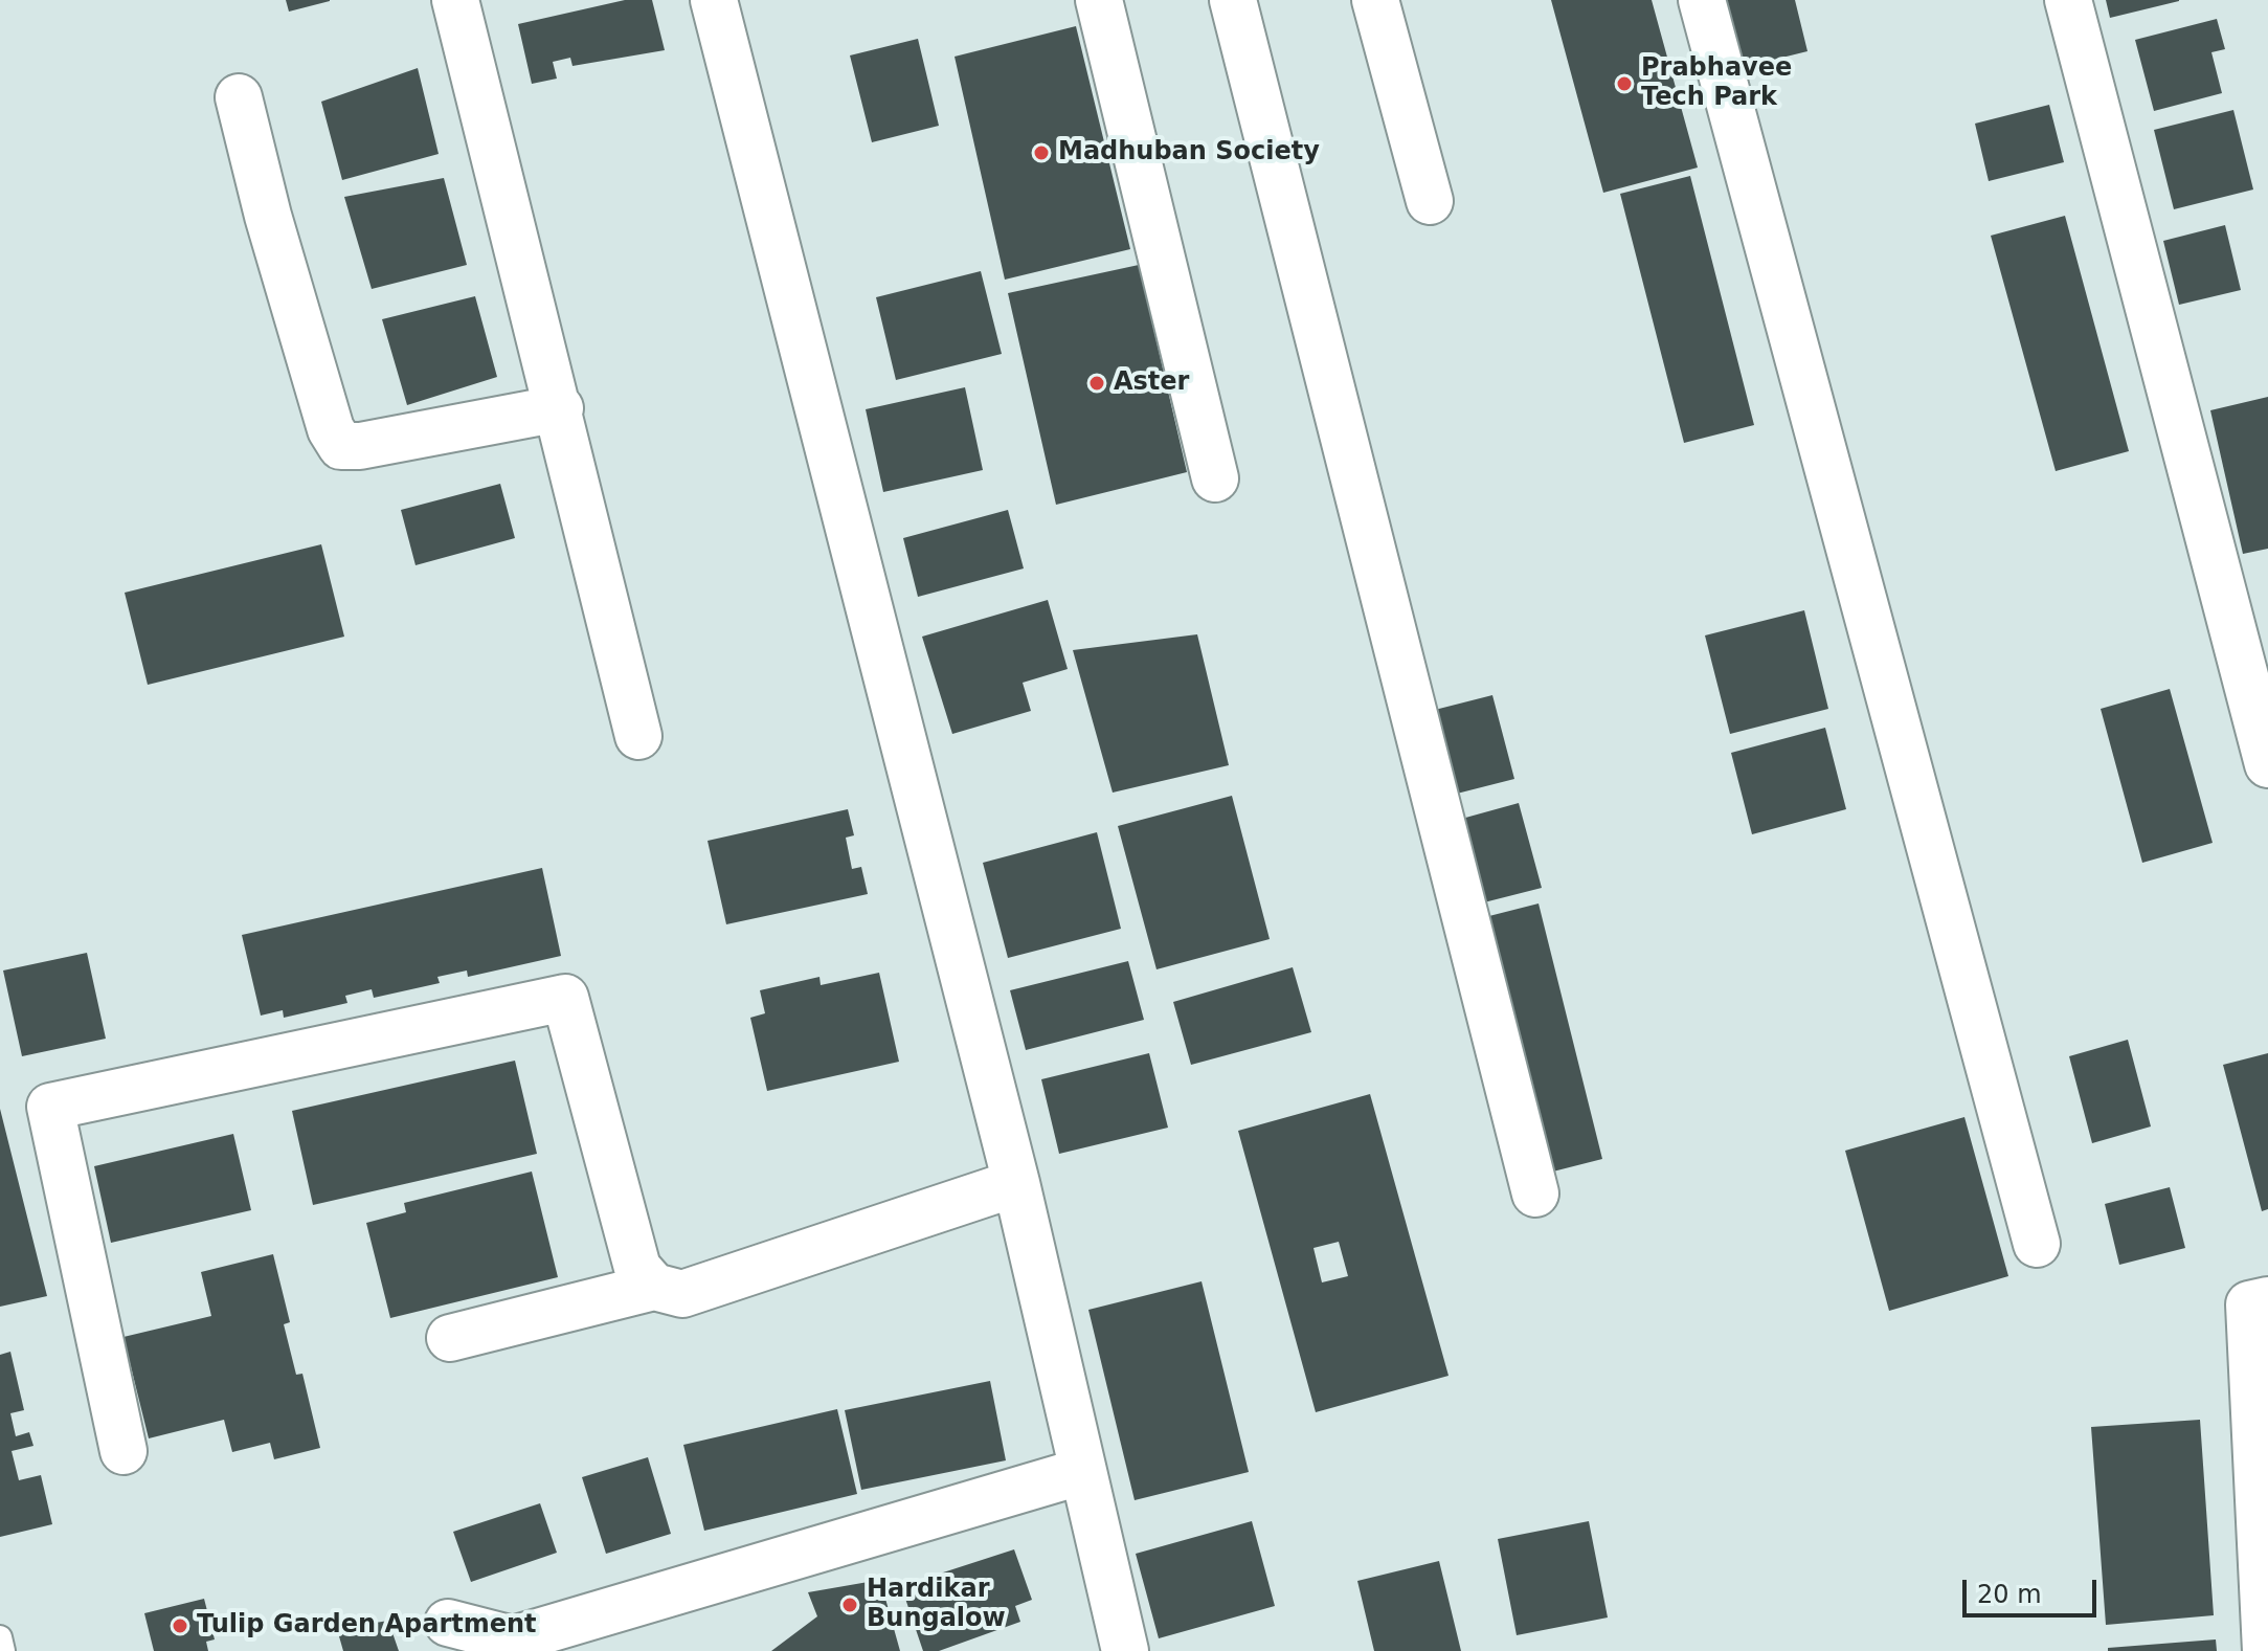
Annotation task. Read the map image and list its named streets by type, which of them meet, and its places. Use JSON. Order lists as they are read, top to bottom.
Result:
{
  "places": [
    "Prabhavee Tech Park",
    "Madhuban Society",
    "Aster",
    "Hardikar Bungalow",
    "Tulip Garden Apartment"
  ],
  "scale_bar": "20 m"
}
